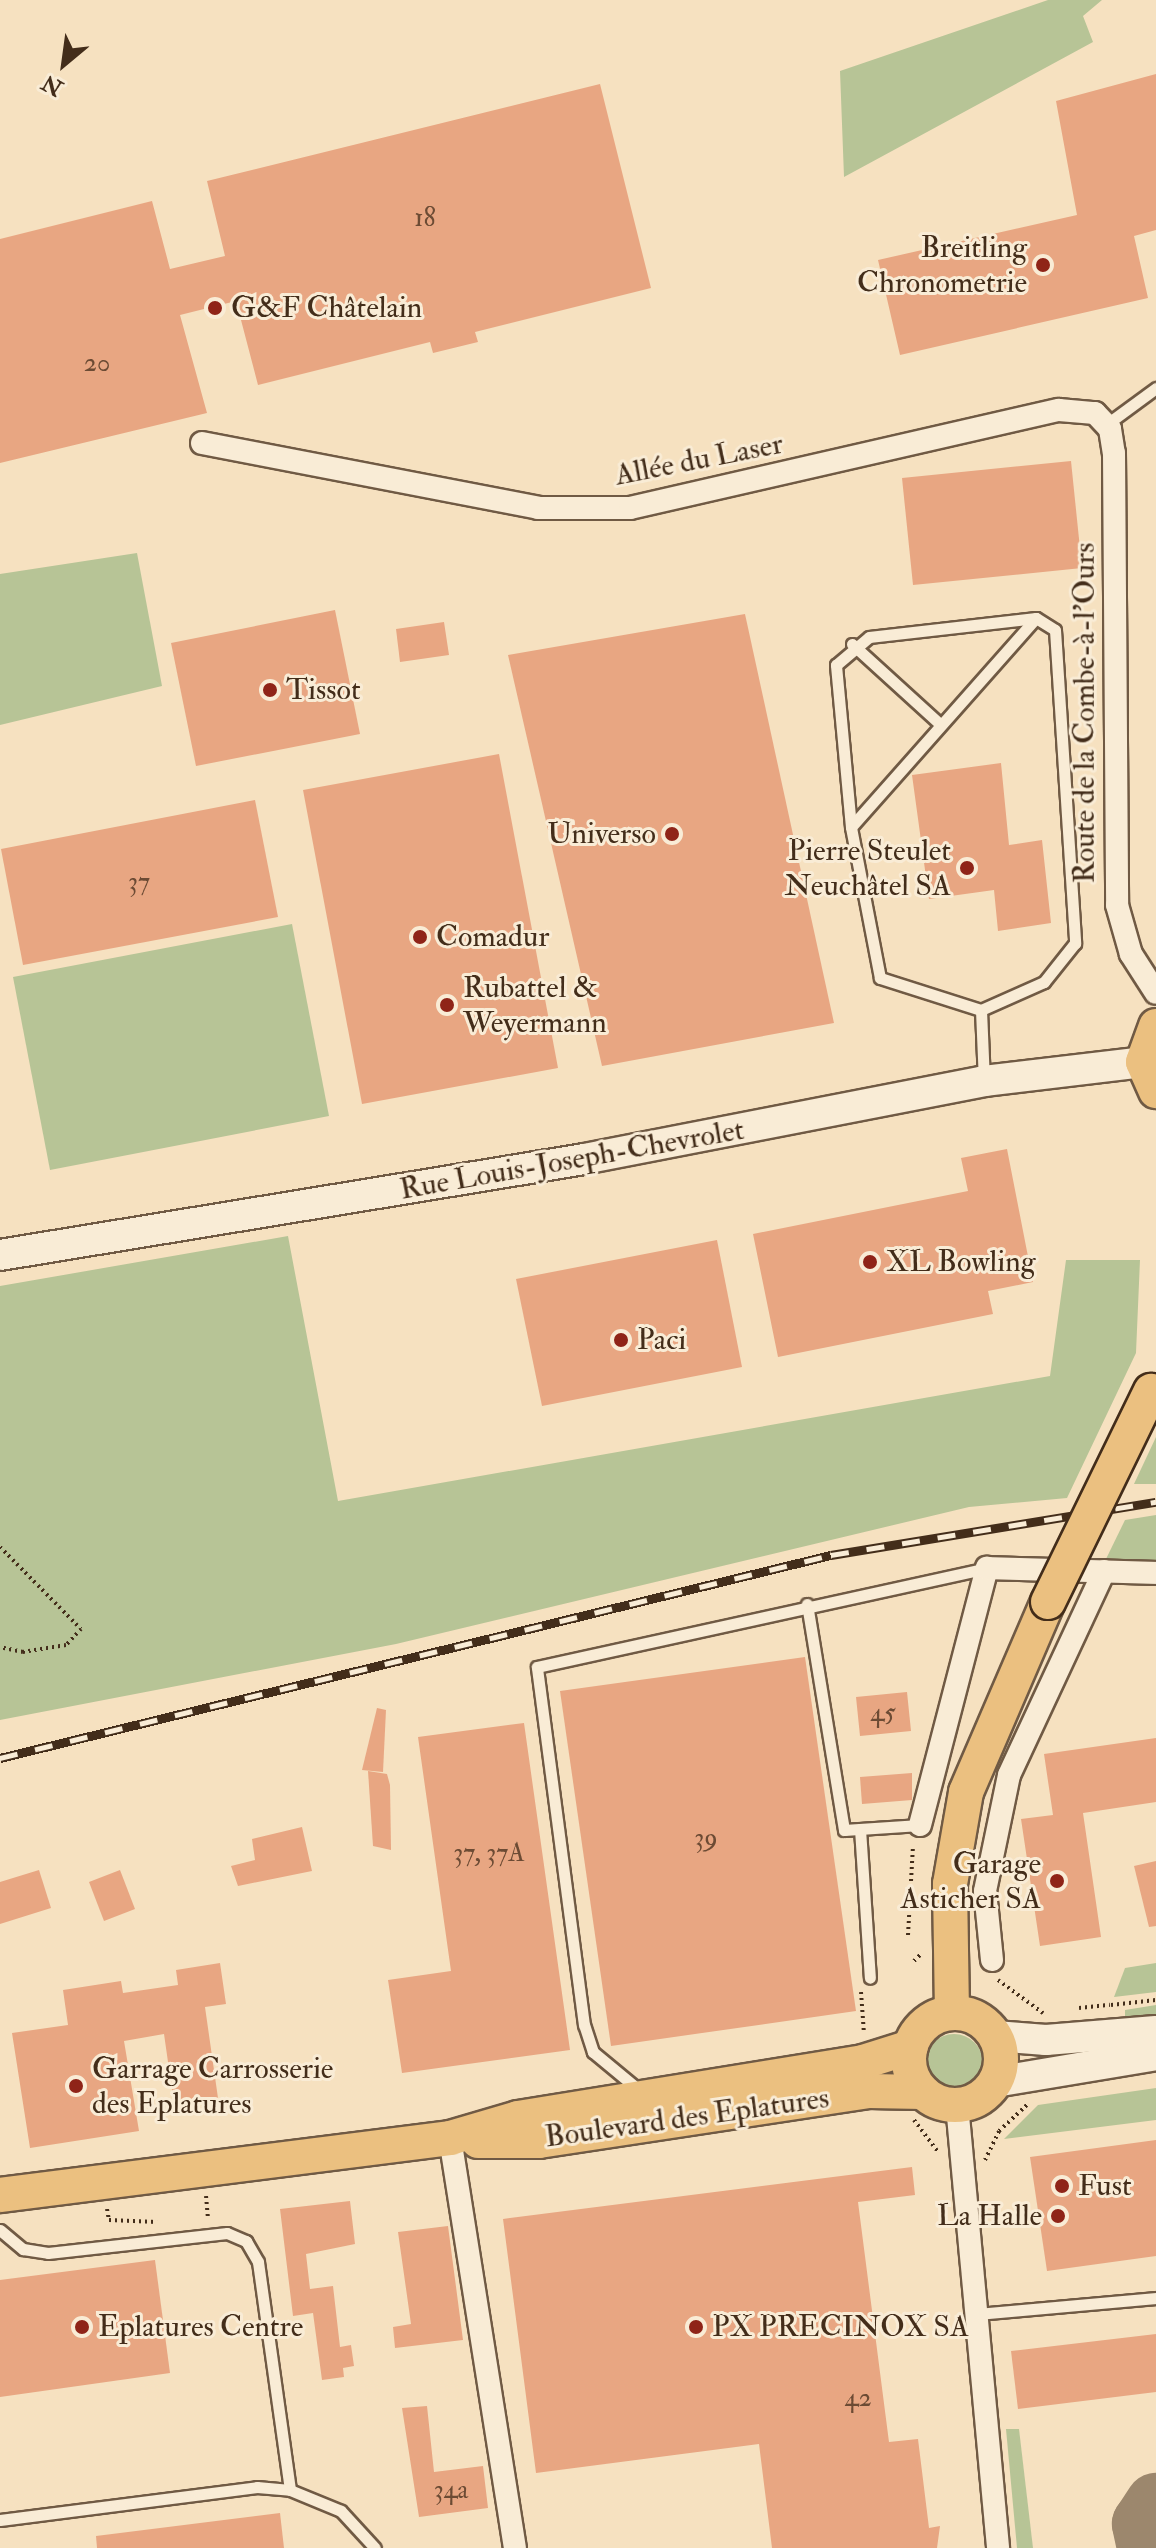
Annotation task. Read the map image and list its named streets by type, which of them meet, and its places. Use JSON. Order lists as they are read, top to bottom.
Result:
{
  "streets": {
    "main road": ["Rue Louis-Joseph-Chevrolet", "Boulevard des Eplatures"],
    "street": ["Allée du Laser", "Route de la Combe-à-l'Ours"]
  },
  "crossings": [
    ["Allée du Laser", "Route de la Combe-à-l'Ours"]
  ],
  "places": [
    "Breitling Chronometrie",
    "G&F Châtelain",
    "Tissot",
    "Universo",
    "Pierre Steulet Neuchâtel SA",
    "Comadur",
    "Rubattel & Weyermann",
    "XL Bowling",
    "Paci",
    "Garage Asticher SA",
    "Garrage Carrosserie des Eplatures",
    "Fust",
    "La Halle",
    "Eplatures Centre",
    "PX PRECINOX SA"
  ],
  "house_numbers": [
    "18",
    "20",
    "37",
    "45",
    "39",
    "37, 37A",
    "42",
    "34a"
  ],
  "north": "bottom left"
}
